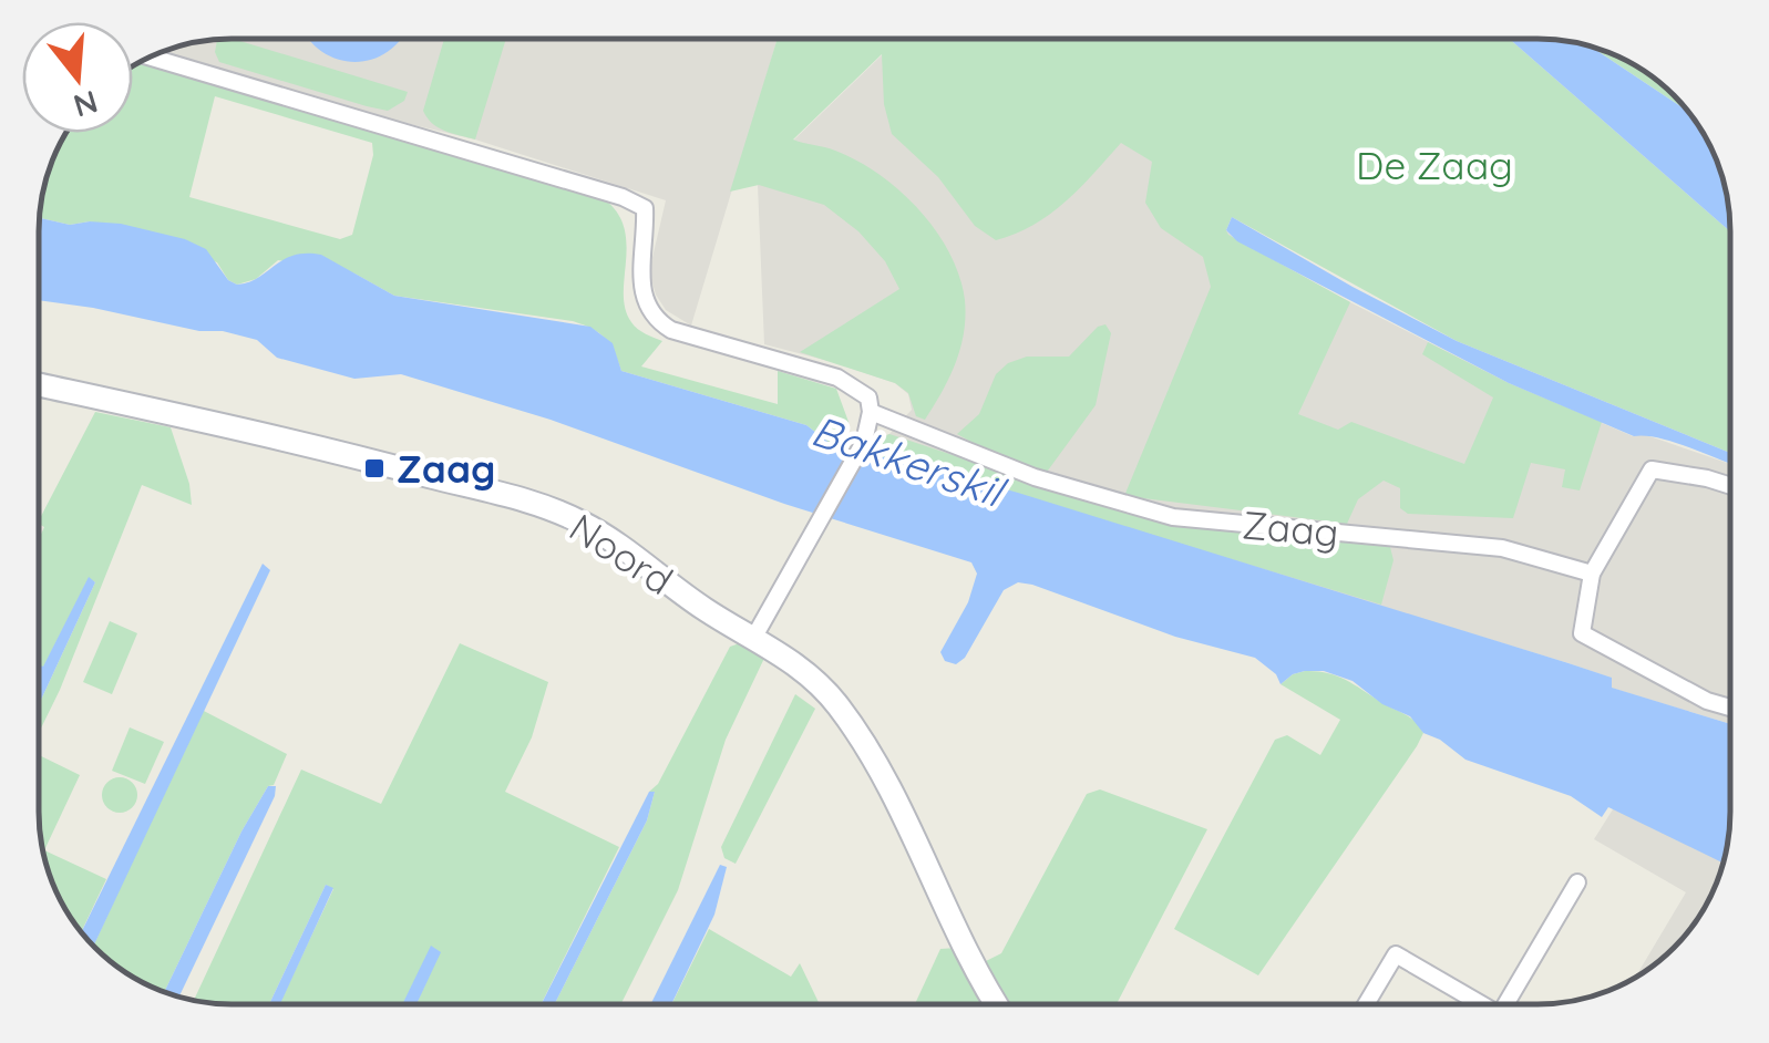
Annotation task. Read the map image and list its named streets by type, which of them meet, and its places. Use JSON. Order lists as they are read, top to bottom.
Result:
{
  "streets": {
    "street": ["Zaag", "Noord"]
  },
  "water": ["Bakkerskil"],
  "parks": ["De Zaag"],
  "places": {
    "transit": ["Zaag"]
  },
  "north": "bottom"
}
